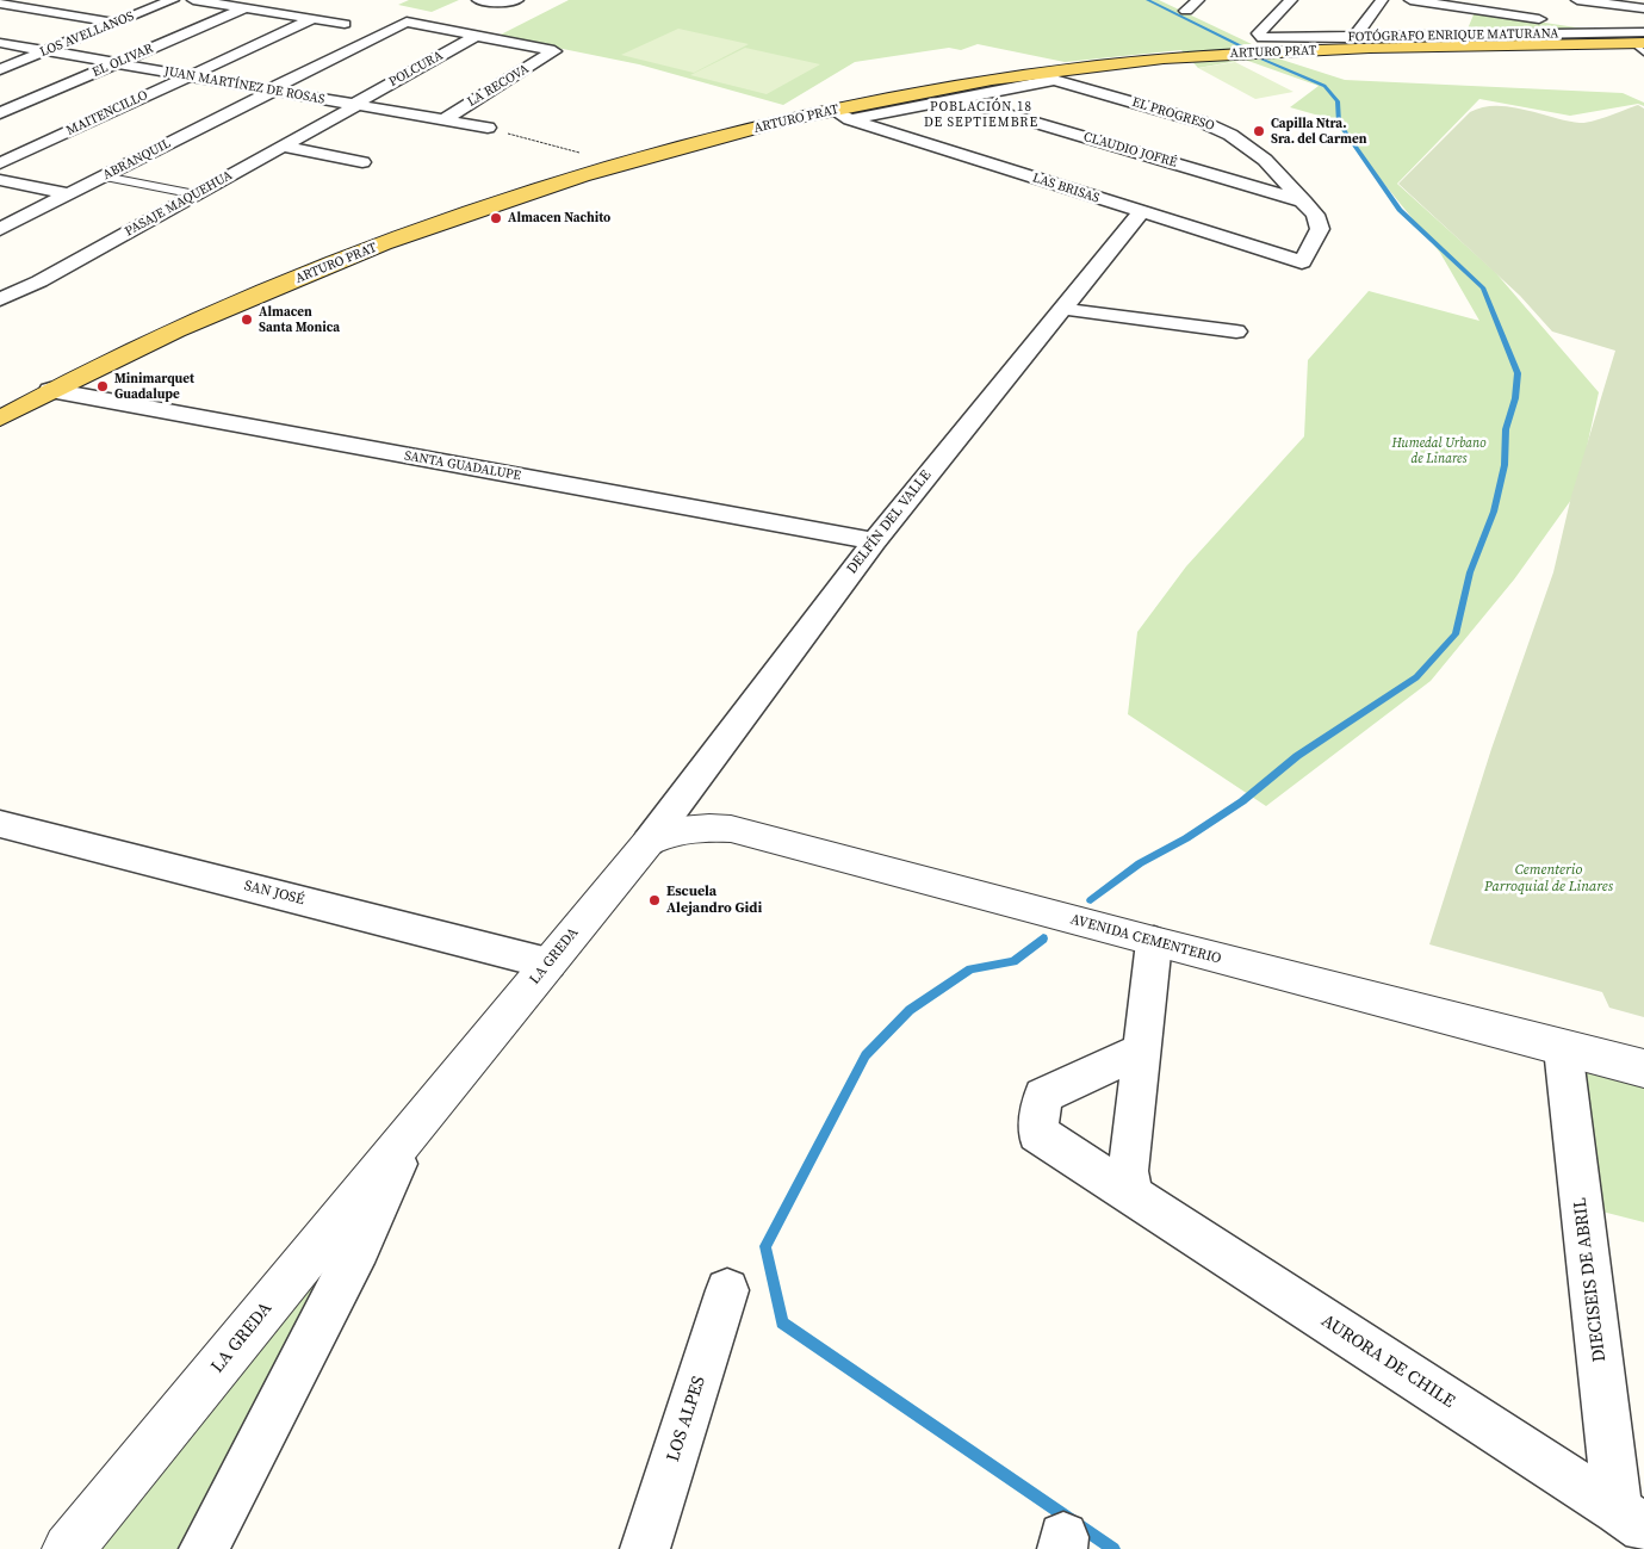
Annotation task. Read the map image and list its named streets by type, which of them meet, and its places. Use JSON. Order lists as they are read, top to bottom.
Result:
{
  "streets": {
    "main road": ["ARTURO PRAT"],
    "street": [
      "LOS AVELLANOS",
      "FOTÓGRAFO ENRIQUE MATURANA",
      "EL OLIVAR",
      "POLCURA",
      "JUAN MARTÍNEZ DE ROSAS",
      "LA RECOVA",
      "MAITENCILLO",
      "EL PROGRESO",
      "CLAUDIO JOFRÉ",
      "ABRANQUIL",
      "LAS BRISAS",
      "PASAJE MAQUEHUA",
      "SANTA GUADALUPE",
      "DELFÍN DEL VALLE",
      "SAN JOSÉ",
      "AVENIDA CEMENTERIO",
      "LA GREDA",
      "DIECISEIS DE ABRIL",
      "AURORA DE CHILE",
      "LOS ALPES"
    ]
  },
  "crossings": [
    ["LOS AVELLANOS", "JUAN MARTÍNEZ DE ROSAS"],
    ["FOTÓGRAFO ENRIQUE MATURANA", "ARTURO PRAT"],
    ["ARTURO PRAT", "EL PROGRESO"],
    ["ARTURO PRAT", "CLAUDIO JOFRÉ"],
    ["ARTURO PRAT", "LAS BRISAS"],
    ["ARTURO PRAT", "SANTA GUADALUPE"],
    ["EL OLIVAR", "JUAN MARTÍNEZ DE ROSAS"],
    ["POLCURA", "JUAN MARTÍNEZ DE ROSAS"],
    ["POLCURA", "LA RECOVA"],
    ["POLCURA", "ABRANQUIL"],
    ["POLCURA", "PASAJE MAQUEHUA"],
    ["JUAN MARTÍNEZ DE ROSAS", "LA RECOVA"],
    ["JUAN MARTÍNEZ DE ROSAS", "MAITENCILLO"],
    ["JUAN MARTÍNEZ DE ROSAS", "ABRANQUIL"],
    ["JUAN MARTÍNEZ DE ROSAS", "PASAJE MAQUEHUA"],
    ["LA RECOVA", "ABRANQUIL"],
    ["EL PROGRESO", "CLAUDIO JOFRÉ"],
    ["EL PROGRESO", "LAS BRISAS"],
    ["LAS BRISAS", "DELFÍN DEL VALLE"],
    ["SANTA GUADALUPE", "DELFÍN DEL VALLE"],
    ["DELFÍN DEL VALLE", "AVENIDA CEMENTERIO"],
    ["DELFÍN DEL VALLE", "LA GREDA"],
    ["SAN JOSÉ", "LA GREDA"],
    ["AVENIDA CEMENTERIO", "LA GREDA"],
    ["AVENIDA CEMENTERIO", "DIECISEIS DE ABRIL"],
    ["DIECISEIS DE ABRIL", "AURORA DE CHILE"]
  ],
  "districts": ["POBLACIÓN 18 DE SEPTIEMBRE"],
  "parks": ["Humedal Urbano de Linares", "Cementerio Parroquial de Linares"],
  "places": [
    "Capilla Ntra. Sra. del Carmen",
    "Almacen Nachito",
    "Almacen Santa Monica",
    "Minimarquet Guadalupe",
    "Escuela Alejandro Gidi"
  ]
}
